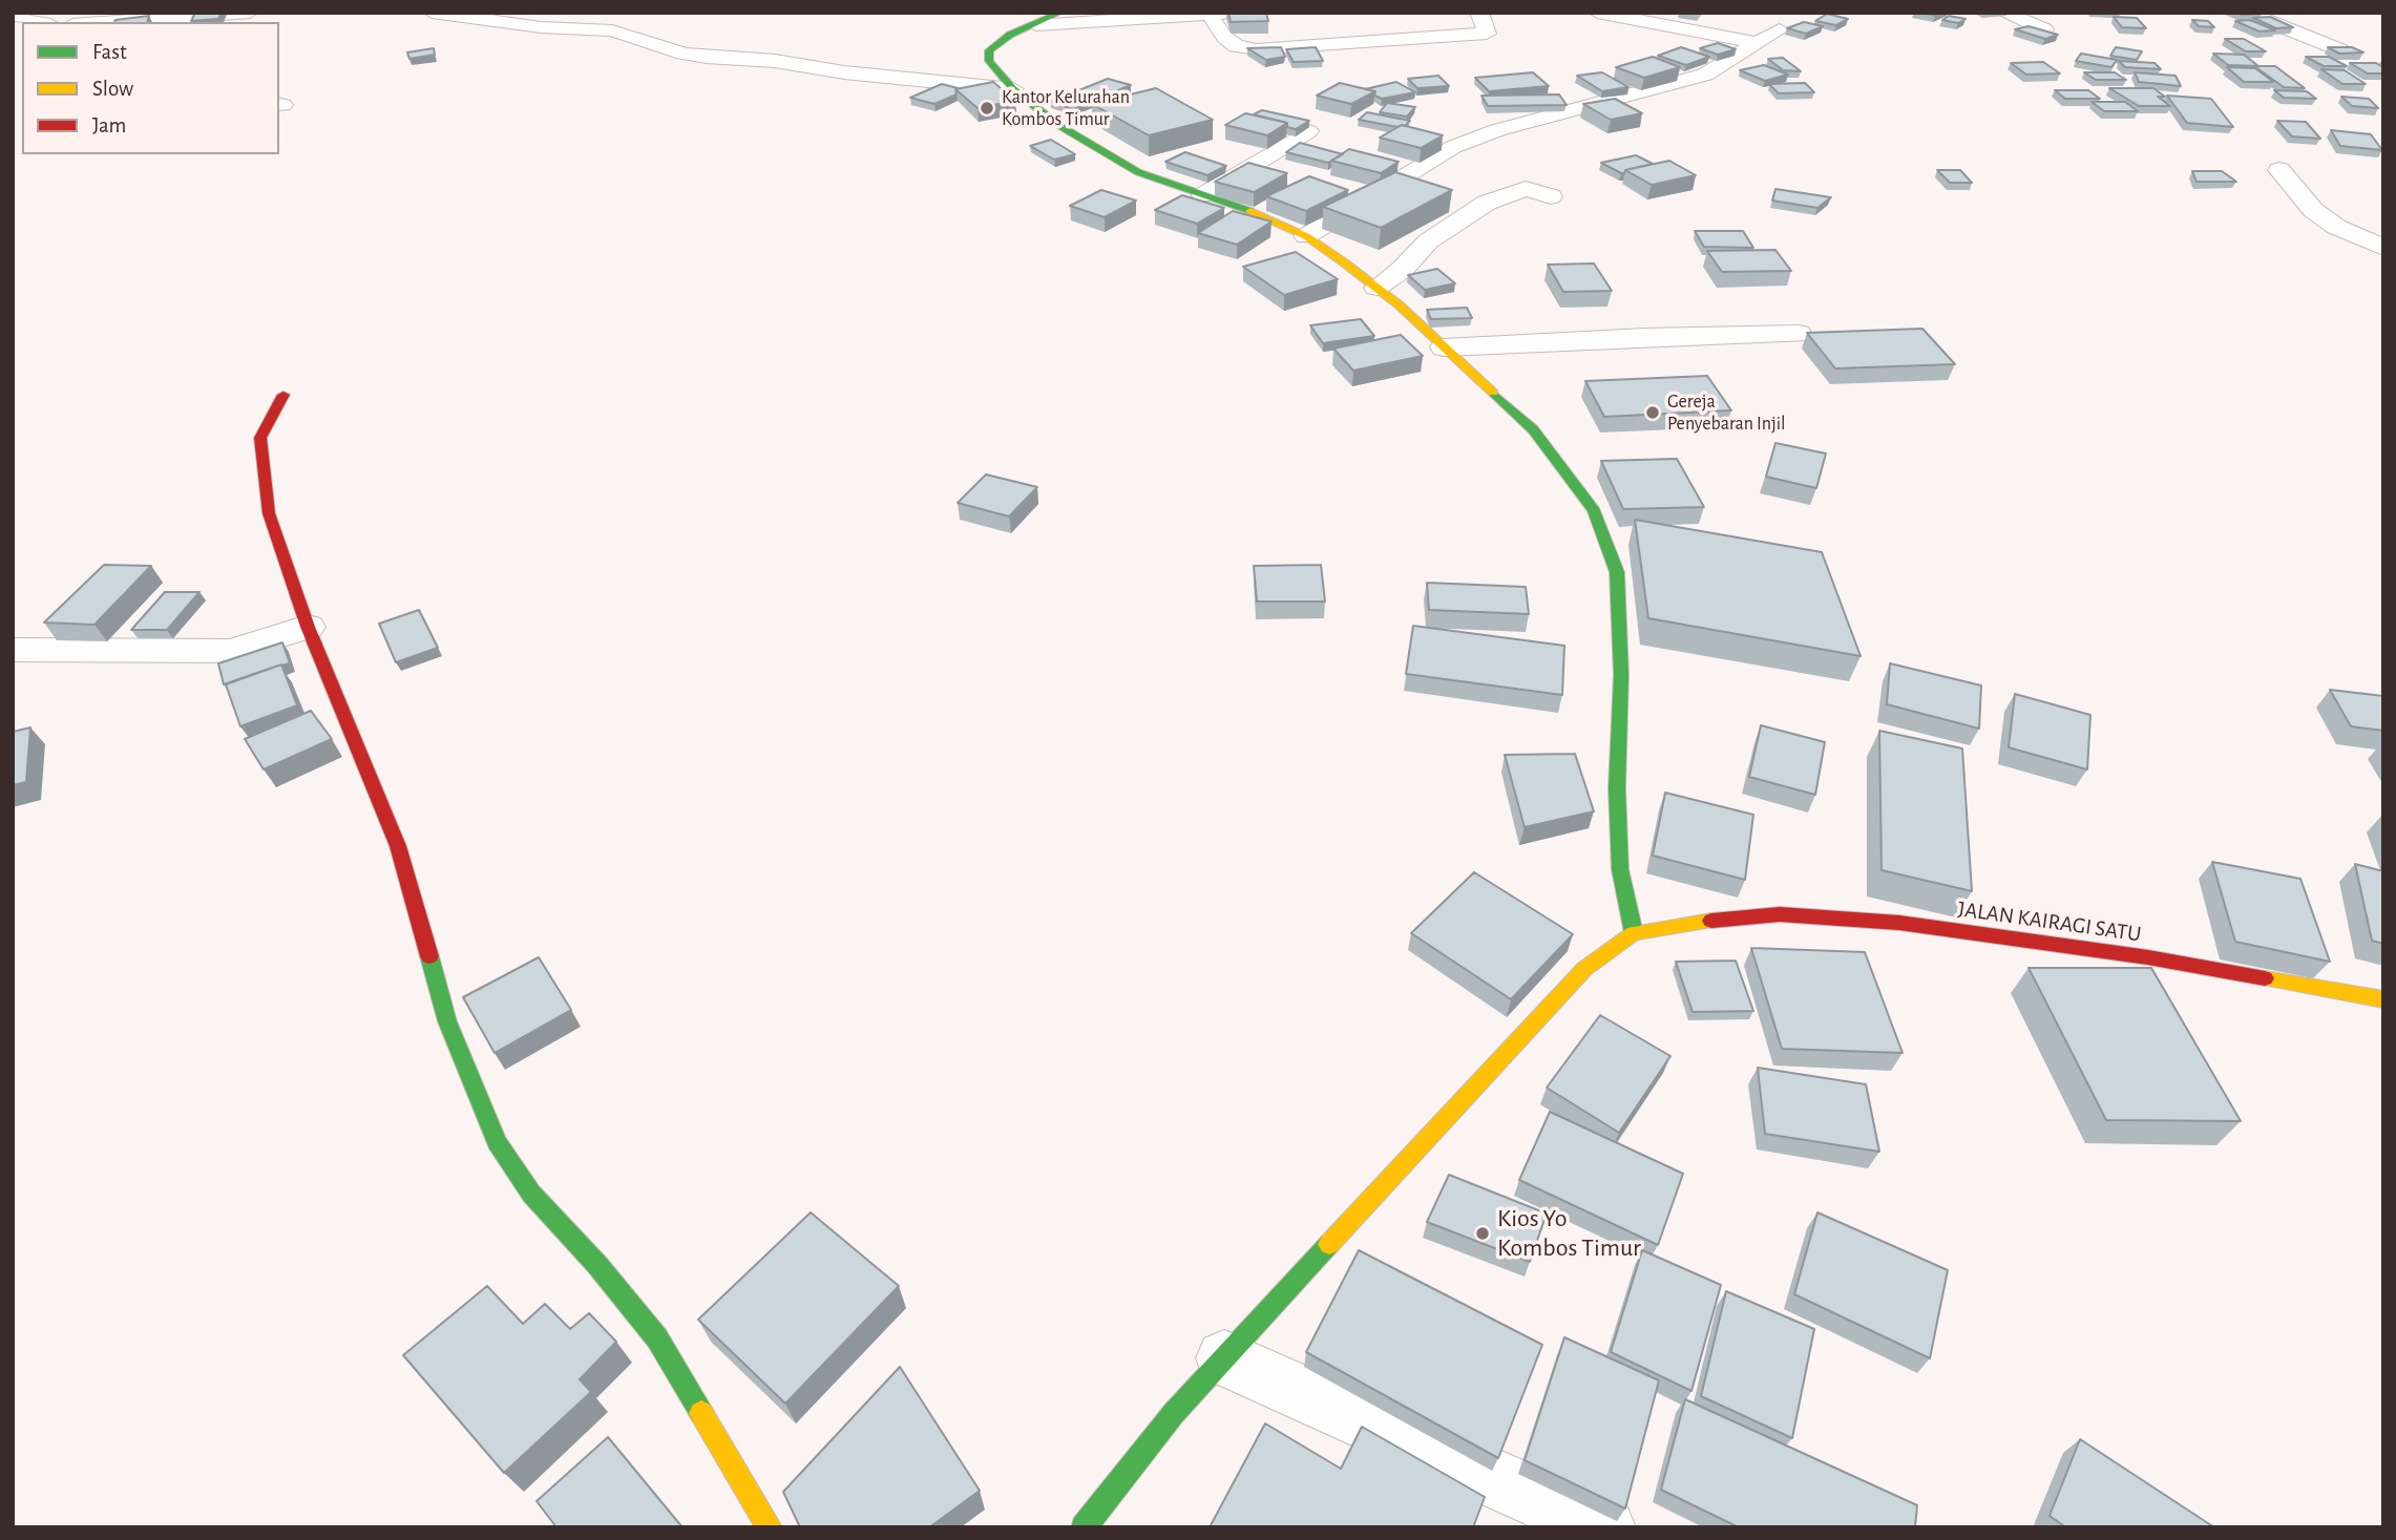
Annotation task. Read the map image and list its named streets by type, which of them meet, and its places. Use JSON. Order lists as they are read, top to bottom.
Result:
{
  "streets": {
    "street": ["JALAN KAIRAGI SATU"]
  },
  "places": ["Kantor Kelurahan Kombos Timur", "Gereja Penyebaran Injil", "Kios Yo Kombos Timur"],
  "legend": ["Fast", "Slow", "Jam"]
}
